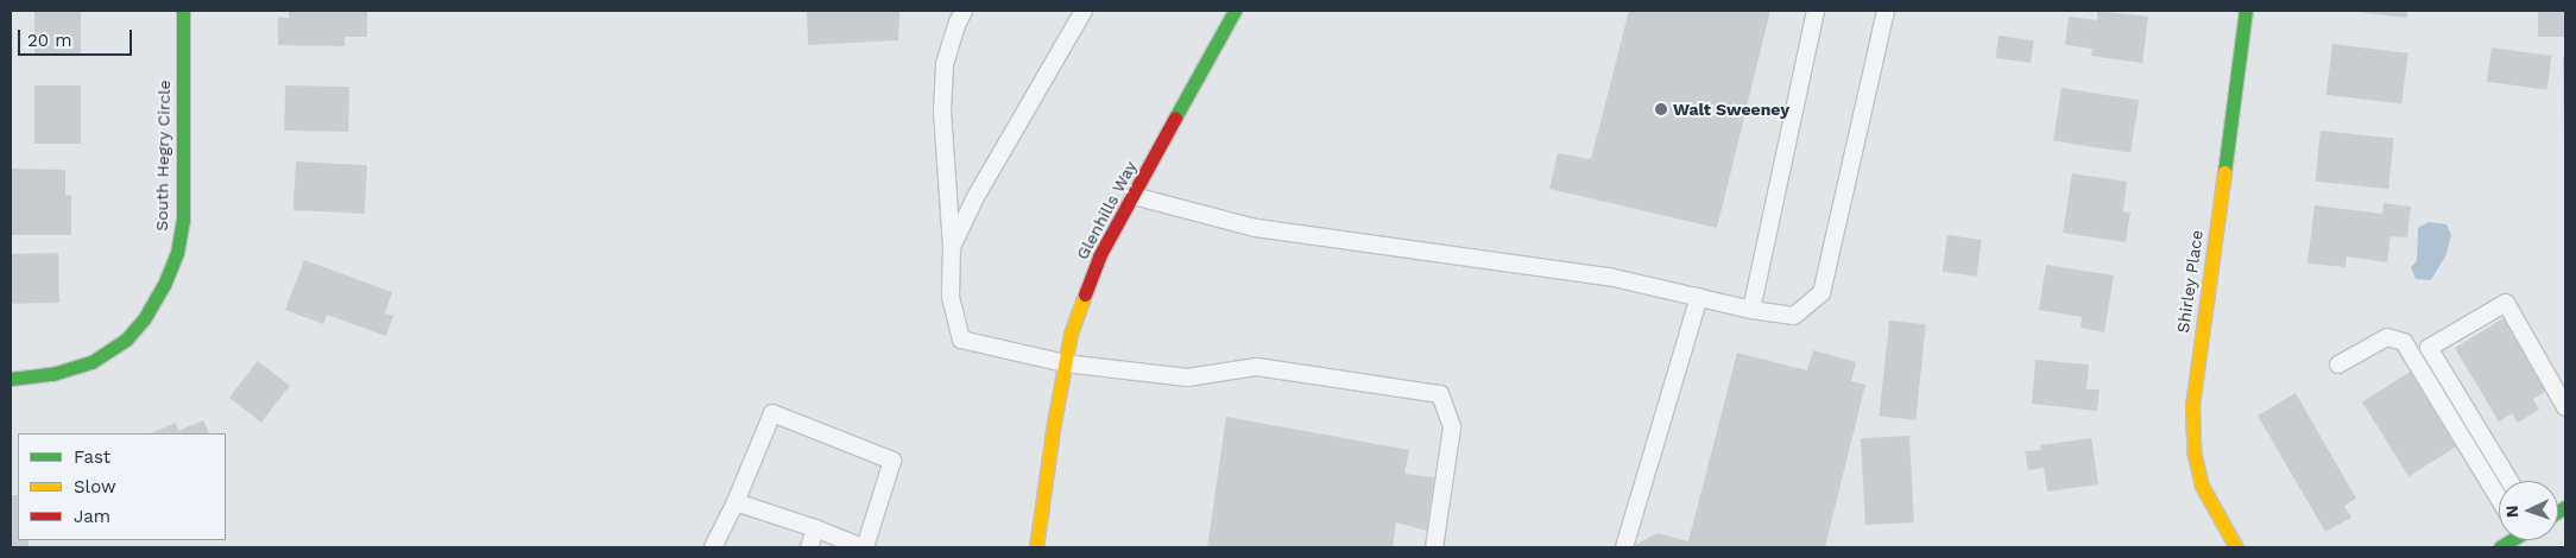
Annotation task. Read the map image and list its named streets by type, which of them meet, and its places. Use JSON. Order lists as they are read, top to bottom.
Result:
{
  "streets": {
    "street": ["South Hegry Circle", "Glenhills Way", "Shirley Place"]
  },
  "places": ["Walt Sweeney"],
  "legend": ["Fast", "Slow", "Jam"],
  "scale_bar": "20 m",
  "north": "left"
}
